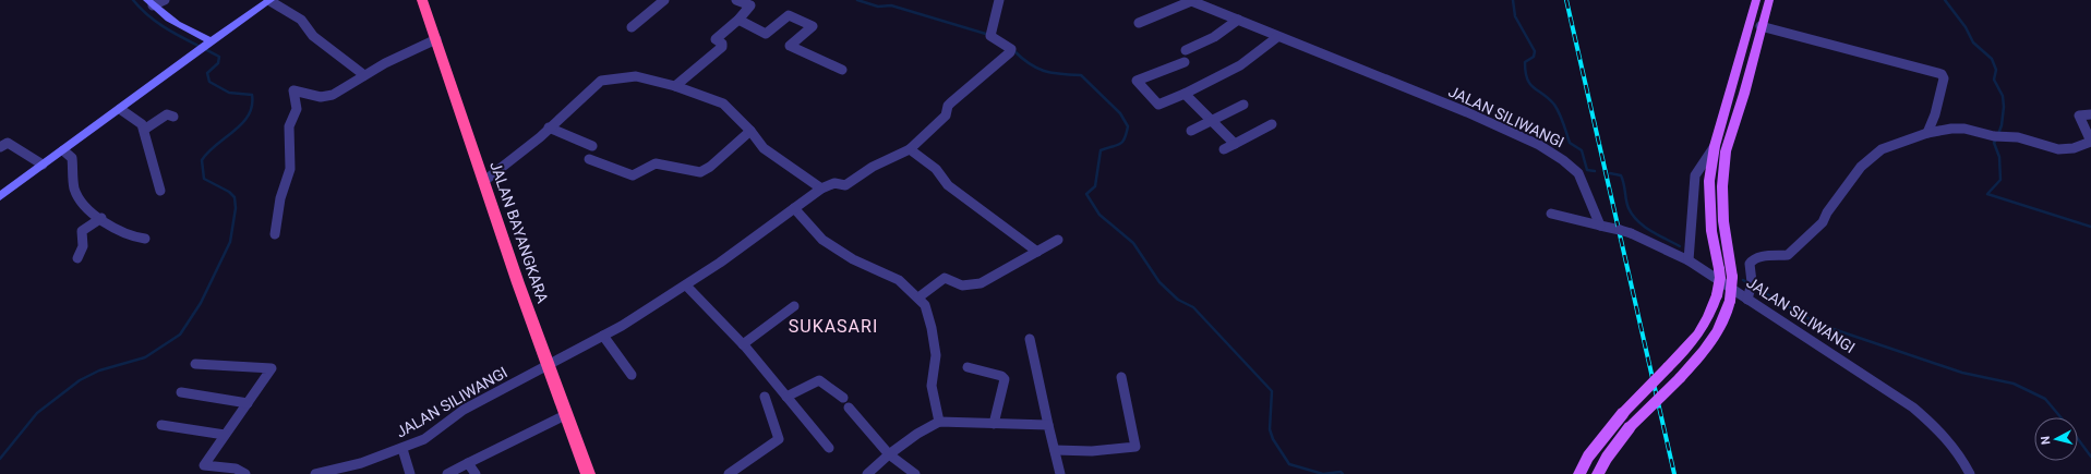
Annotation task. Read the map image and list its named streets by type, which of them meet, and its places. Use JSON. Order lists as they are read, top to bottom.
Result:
{
  "streets": {
    "highway": ["JALAN BAYANGKARA"],
    "street": ["JALAN SILIWANGI"]
  },
  "crossings": [
    ["JALAN SILIWANGI", "JALAN BAYANGKARA"]
  ],
  "districts": ["SUKASARI"],
  "north": "left"
}
